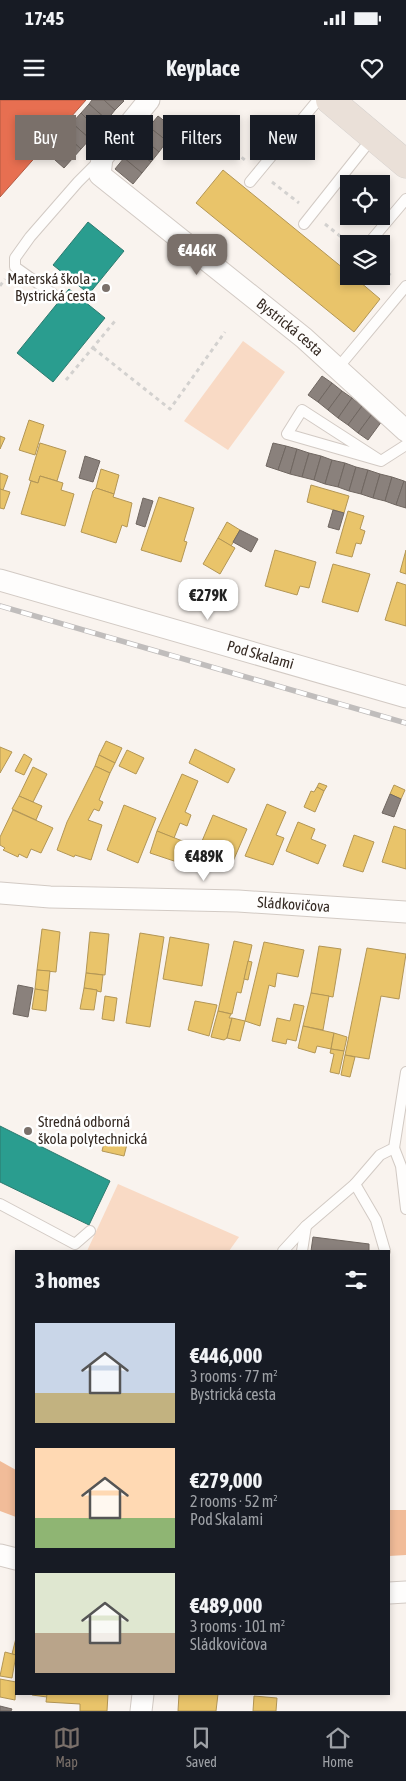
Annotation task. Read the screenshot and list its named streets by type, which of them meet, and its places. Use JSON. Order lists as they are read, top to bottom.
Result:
{
  "streets": {
    "street": ["Bystrická cesta", "Pod Skalami", "Sládkovičova"]
  },
  "places": ["Materská škola - Bystrická cesta", "Stredná odborná škola polytechnická"],
  "page": {
    "status": "17:45",
    "header": "Keyplace",
    "chip": [
      "Buy",
      "Rent",
      "Filters",
      "New"
    ],
    "price": ["€446K", "€279K", "€489K"],
    "heading": "3 homes",
    "list": [
      {
        "name": "€446,000",
        "note": "3 rooms · 77 m² · Bystrická cesta"
      },
      {
        "name": "€279,000",
        "note": "2 rooms · 52 m² · Pod Skalami"
      },
      {
        "name": "€489,000",
        "note": "3 rooms · 101 m² · Sládkovičova"
      }
    ],
    "tabs": ["Map", "Saved", "Home"]
  }
}
